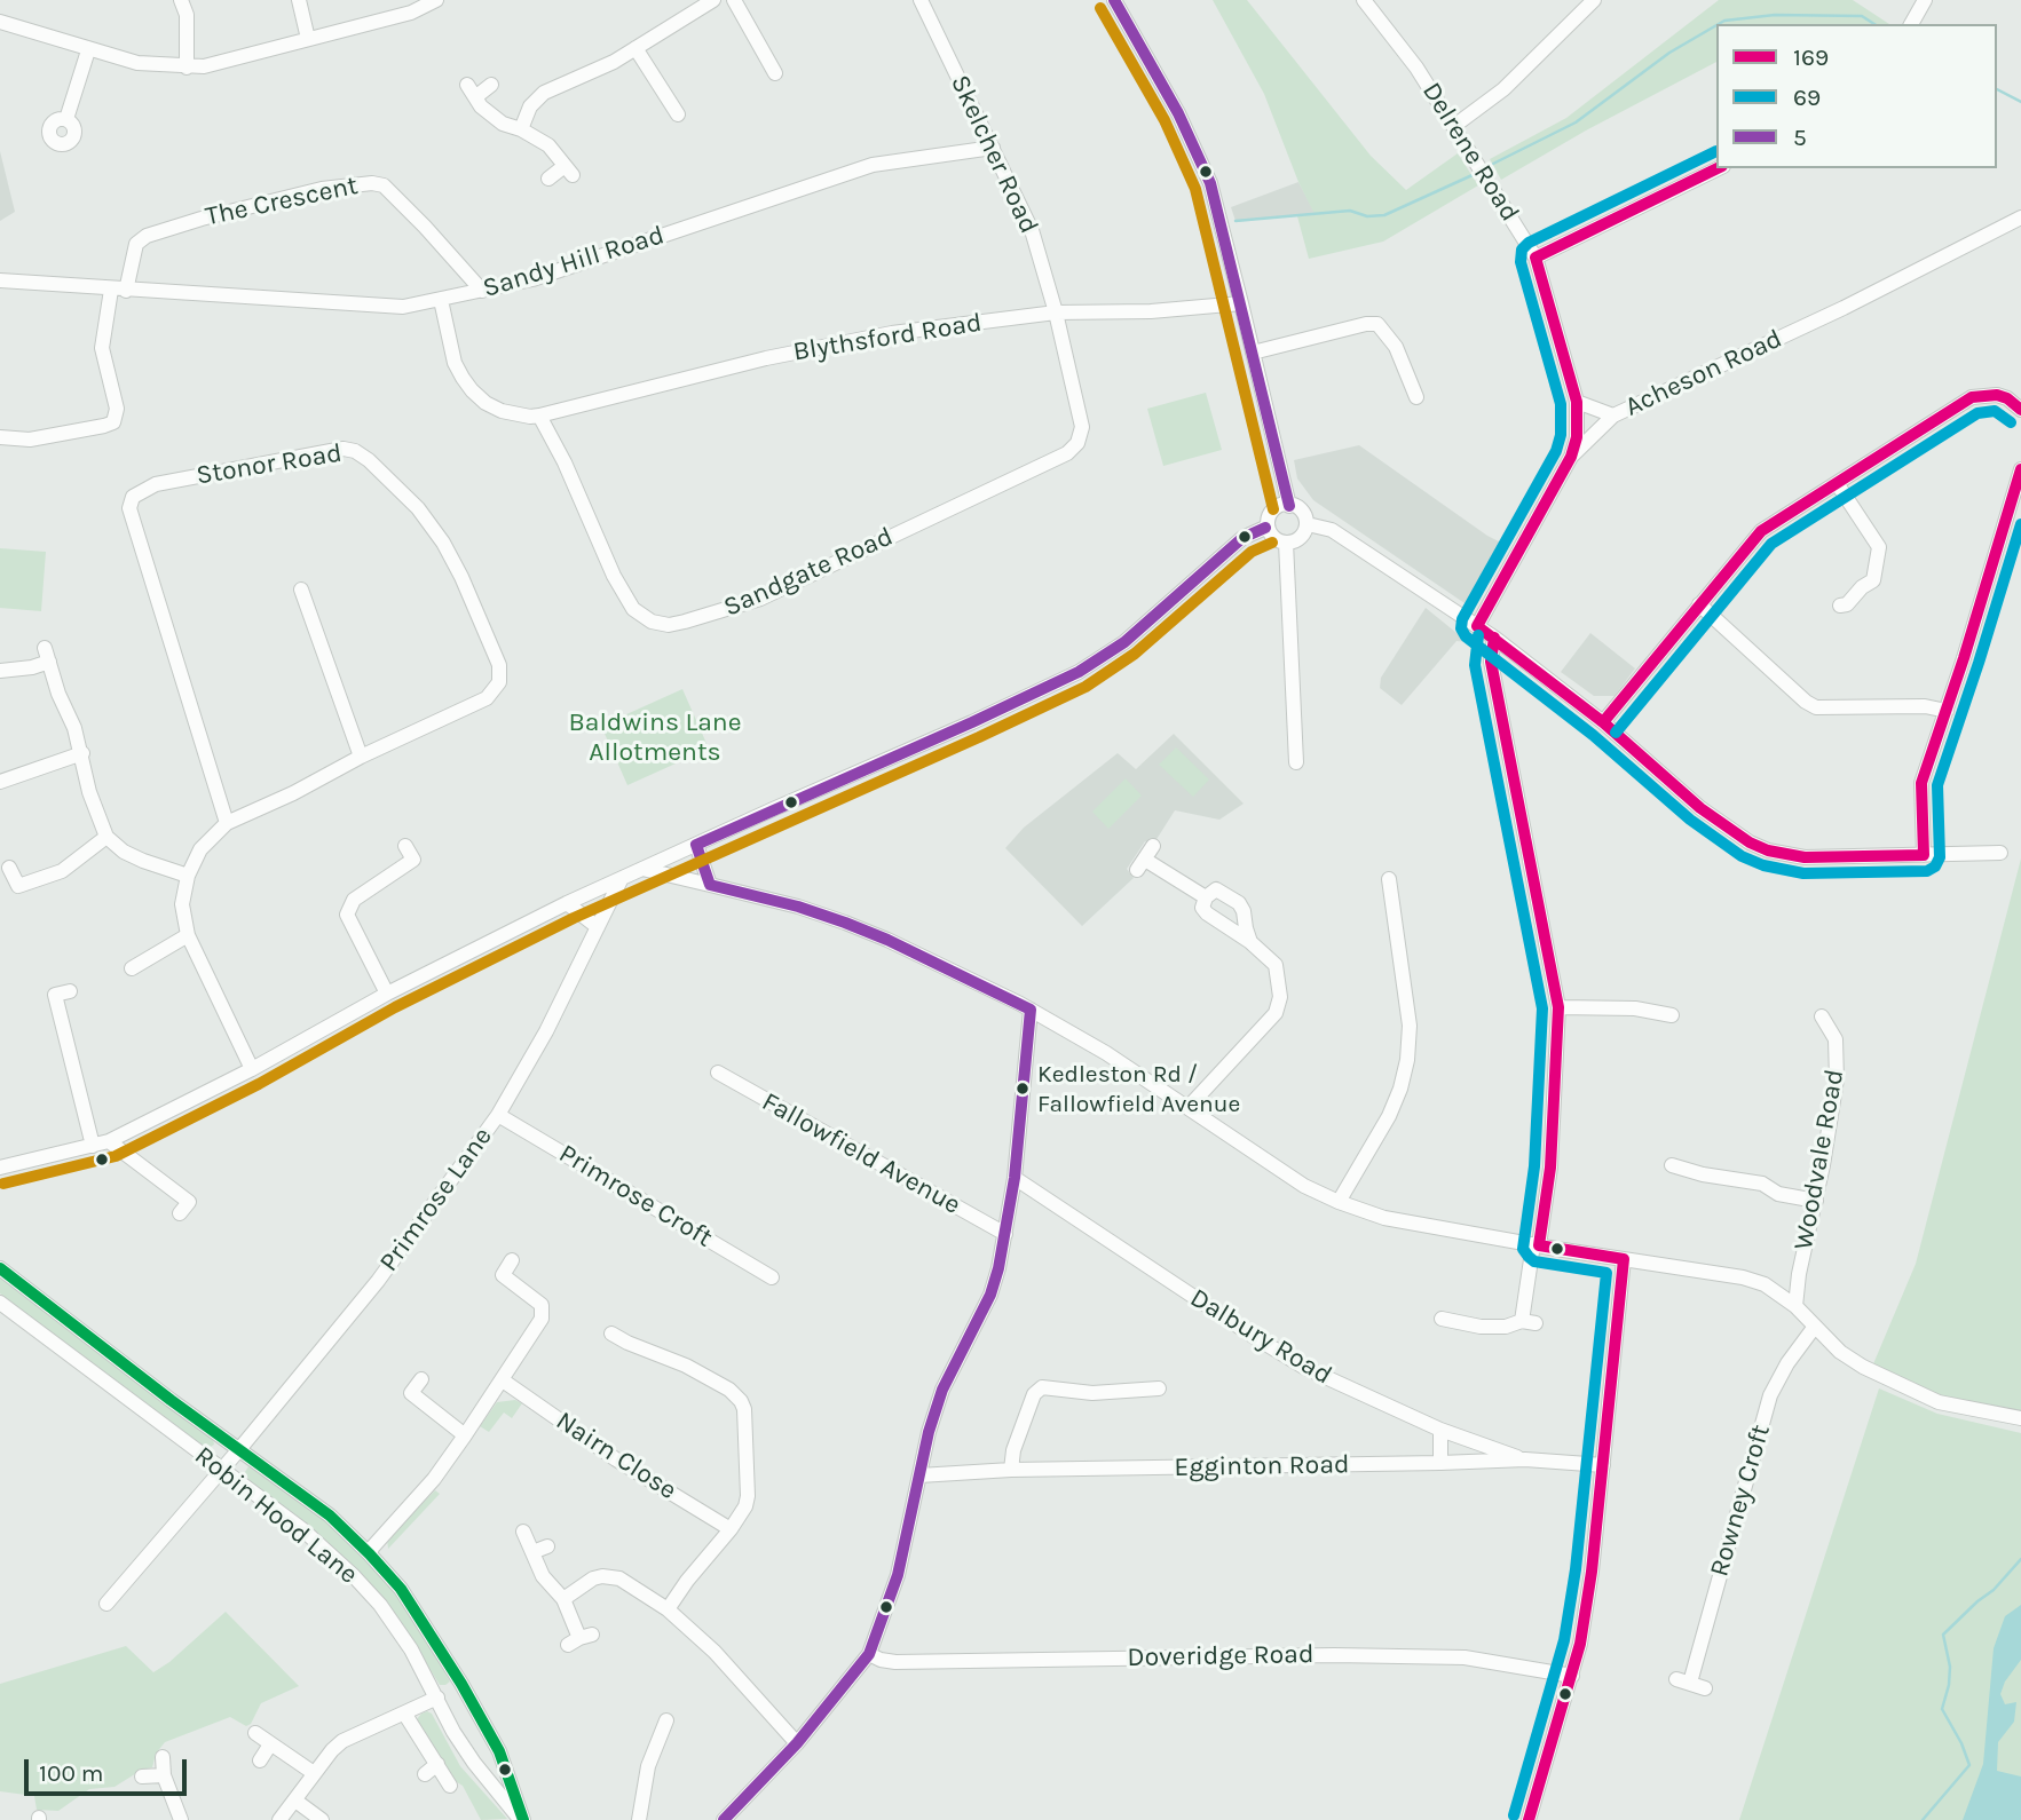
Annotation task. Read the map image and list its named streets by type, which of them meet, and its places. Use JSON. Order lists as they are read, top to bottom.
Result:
{
  "streets": {
    "street": [
      "Delrene Road",
      "Skelcher Road",
      "The Crescent",
      "Sandy Hill Road",
      "Blythsford Road",
      "Acheson Road",
      "Stonor Road",
      "Sandgate Road",
      "Fallowfield Avenue",
      "Woodvale Road",
      "Primrose Croft",
      "Primrose Lane",
      "Dalbury Road",
      "Nairn Close",
      "Egginton Road",
      "Rowney Croft",
      "Robin Hood Lane",
      "Doveridge Road"
    ]
  },
  "crossings": [
    ["Delrene Road", "Acheson Road"],
    ["Skelcher Road", "Sandy Hill Road"],
    ["Skelcher Road", "Blythsford Road"],
    ["Skelcher Road", "Sandgate Road"],
    ["The Crescent", "Sandy Hill Road"],
    ["Blythsford Road", "Sandgate Road"],
    ["Primrose Croft", "Primrose Lane"],
    ["Primrose Lane", "Robin Hood Lane"],
    ["Dalbury Road", "Egginton Road"]
  ],
  "parks": ["Baldwins Lane Allotments"],
  "places": ["Kedleston Rd / Fallowfield Avenue"],
  "lines": ["transit line 5", "transit line 69", "transit line 169"],
  "legend": ["169", "69", "5"],
  "scale_bar": "100 m"
}
